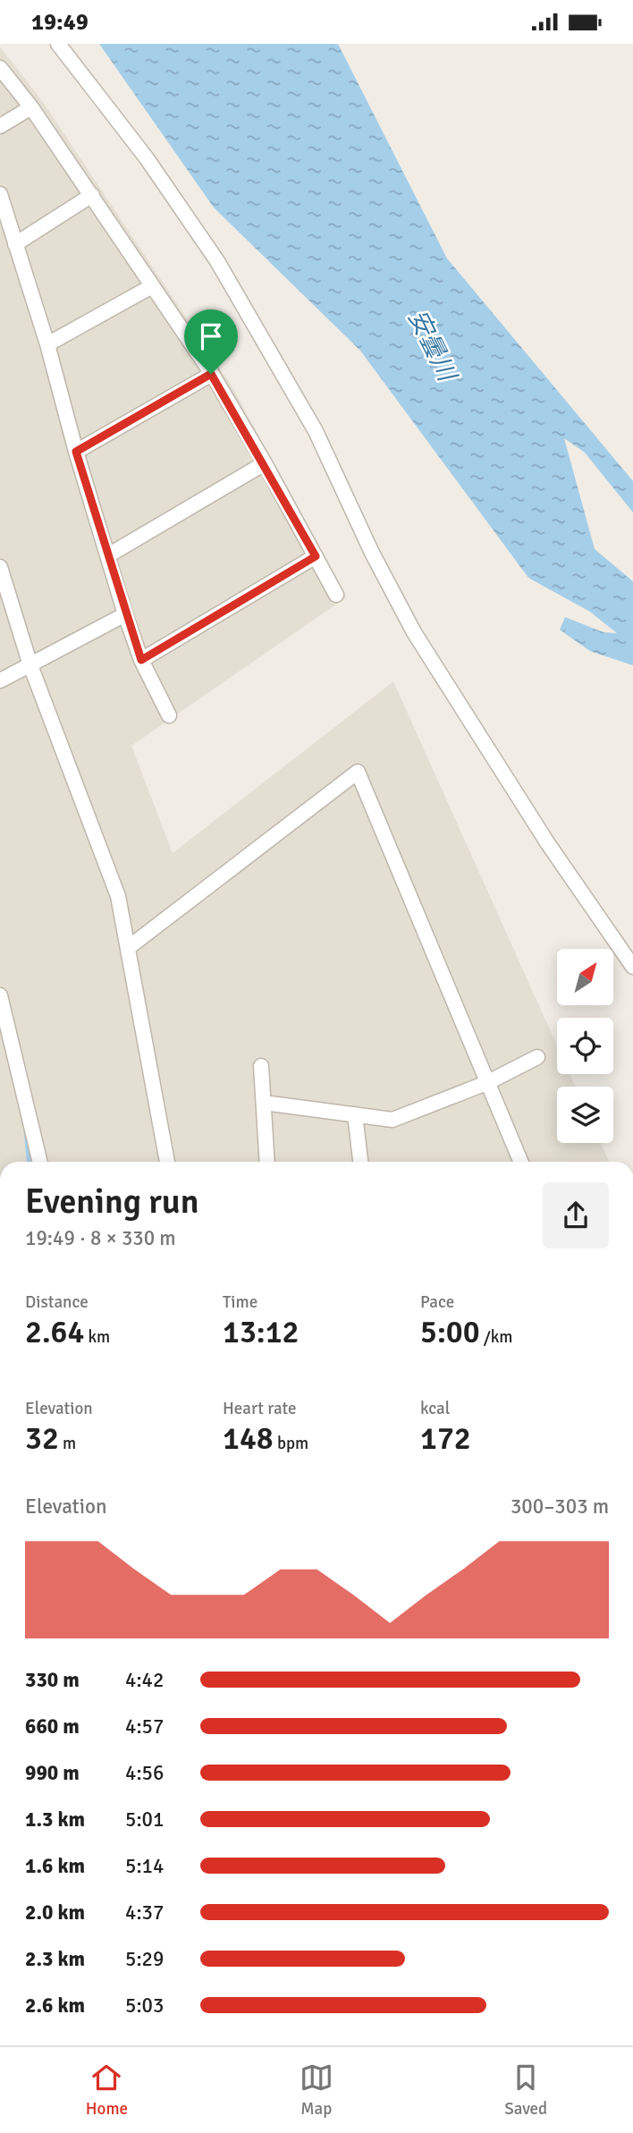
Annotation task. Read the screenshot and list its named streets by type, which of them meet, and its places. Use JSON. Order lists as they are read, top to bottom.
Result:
{
  "water": ["安曇川"],
  "north": "top right",
  "page": {
    "status": "19:49",
    "heading": ["Evening run", "19:49 · 8 × 330 m"],
    "stats": [
      ["Distance", "2.64 km"],
      ["Time", "13:12"],
      ["Pace", "5:00 /km"],
      ["Elevation", "32 m"],
      ["Heart rate", "148 bpm"],
      ["kcal", "172"]
    ],
    "chart": ["Elevation", "300–303 m"],
    "list": [
      {
        "name": "330 m",
        "note": "4:42"
      },
      {
        "name": "660 m",
        "note": "4:57"
      },
      {
        "name": "990 m",
        "note": "4:56"
      },
      {
        "name": "1.3 km",
        "note": "5:01"
      },
      {
        "name": "1.6 km",
        "note": "5:14"
      },
      {
        "name": "2.0 km",
        "note": "4:37"
      },
      {
        "name": "2.3 km",
        "note": "5:29"
      },
      {
        "name": "2.6 km",
        "note": "5:03"
      }
    ],
    "tabs": ["Home", "Map", "Saved"]
  }
}
